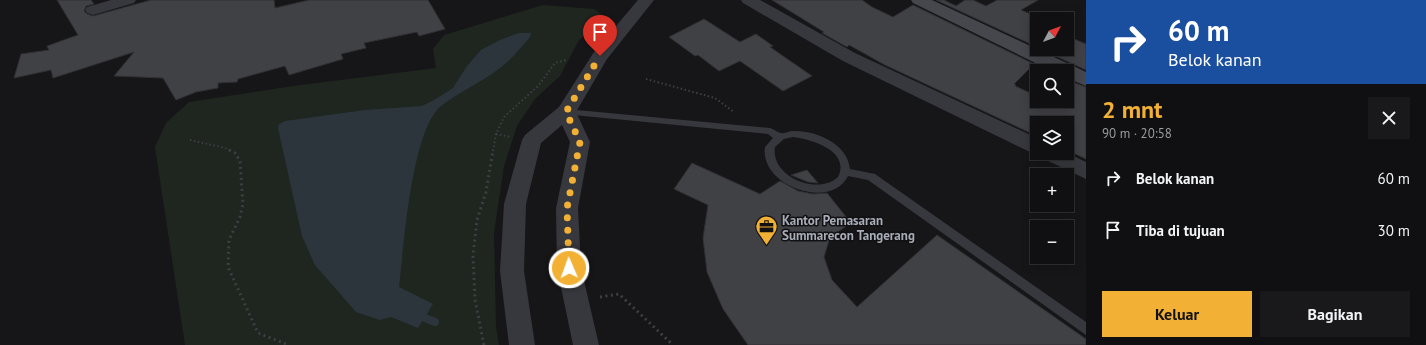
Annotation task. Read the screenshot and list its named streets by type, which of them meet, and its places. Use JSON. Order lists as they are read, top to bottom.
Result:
{
  "places": {
    "office": ["Kantor Pemasaran Summarecon Tangerang"]
  },
  "north": "top right",
  "page": {
    "turn": ["60 m", "Belok kanan"],
    "map_buttons": ["+", "−"],
    "heading": ["2 mnt", "90 m · 20:58"],
    "list": [
      {
        "name": "Belok kanan",
        "value": "60 m"
      },
      {
        "name": "Tiba di tujuan",
        "value": "30 m"
      }
    ],
    "buttons": ["Keluar", "Bagikan"]
  }
}
